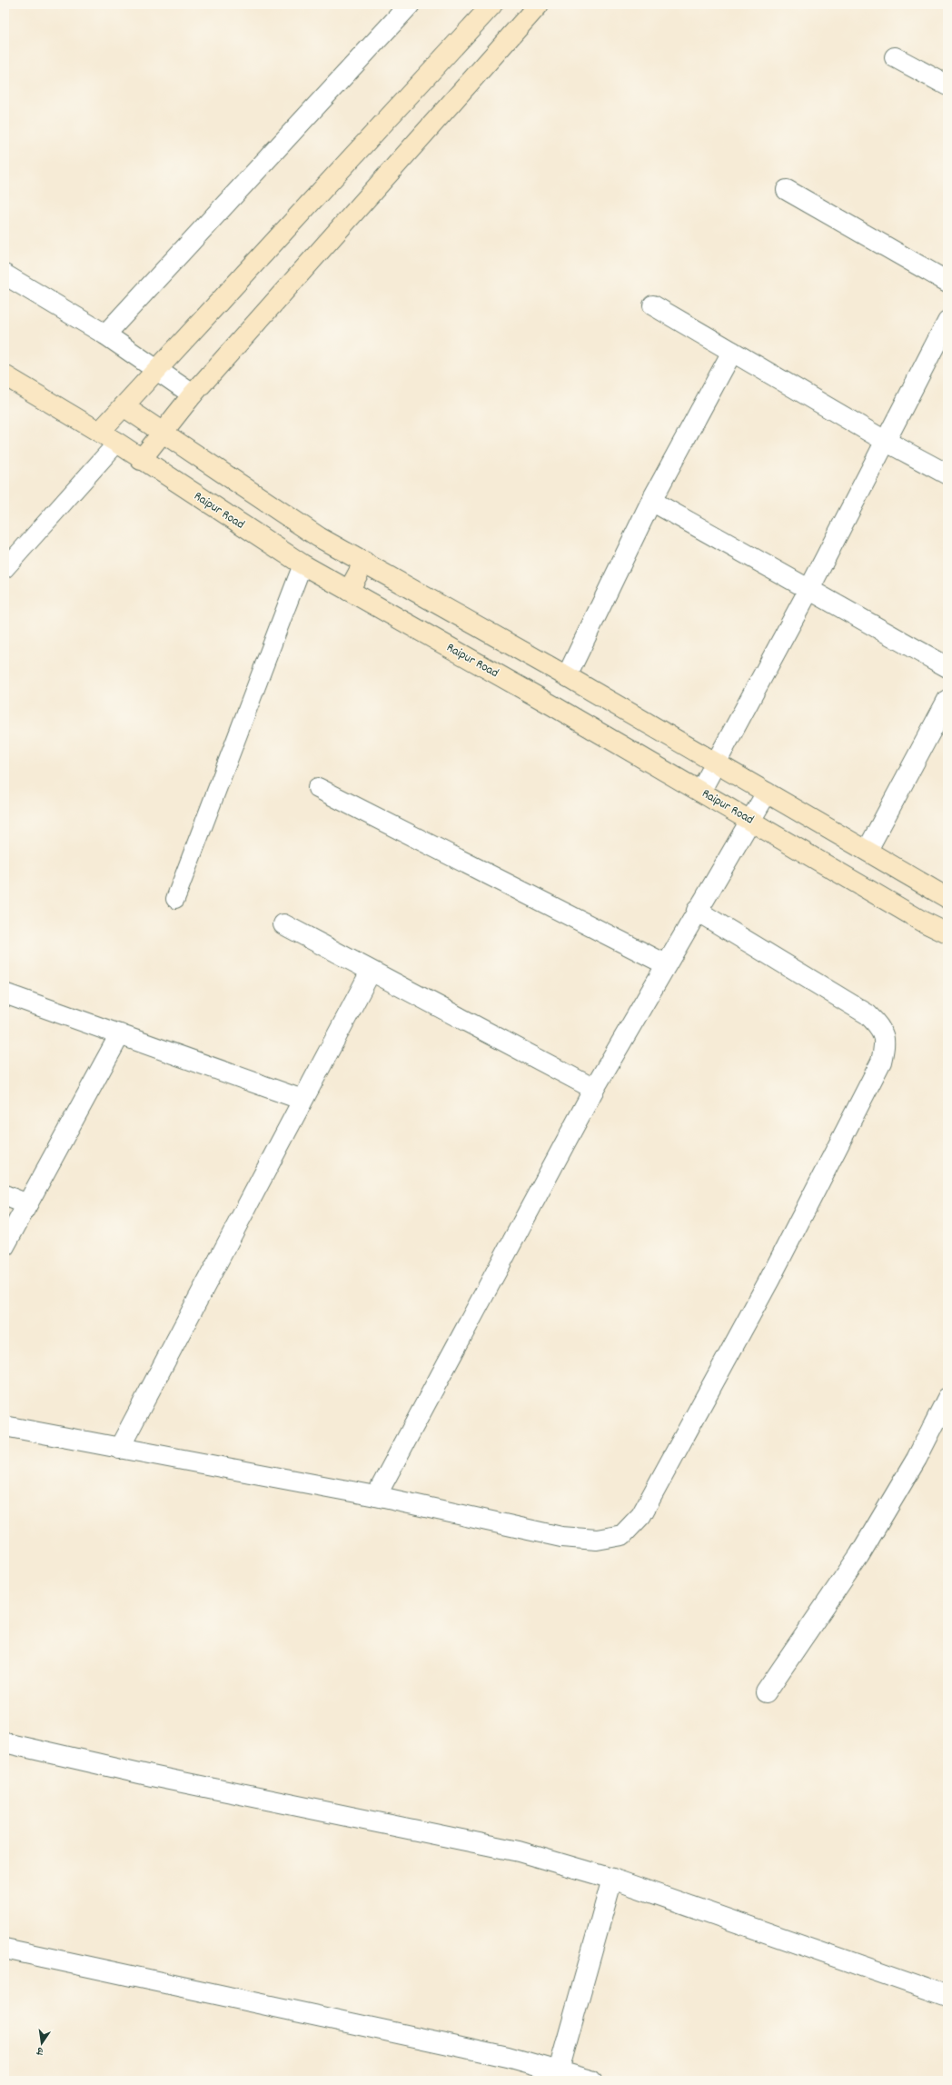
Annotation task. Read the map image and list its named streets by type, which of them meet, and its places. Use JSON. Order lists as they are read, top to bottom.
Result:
{
  "streets": {
    "main road": ["Raipur Road"]
  },
  "north": "bottom"
}
